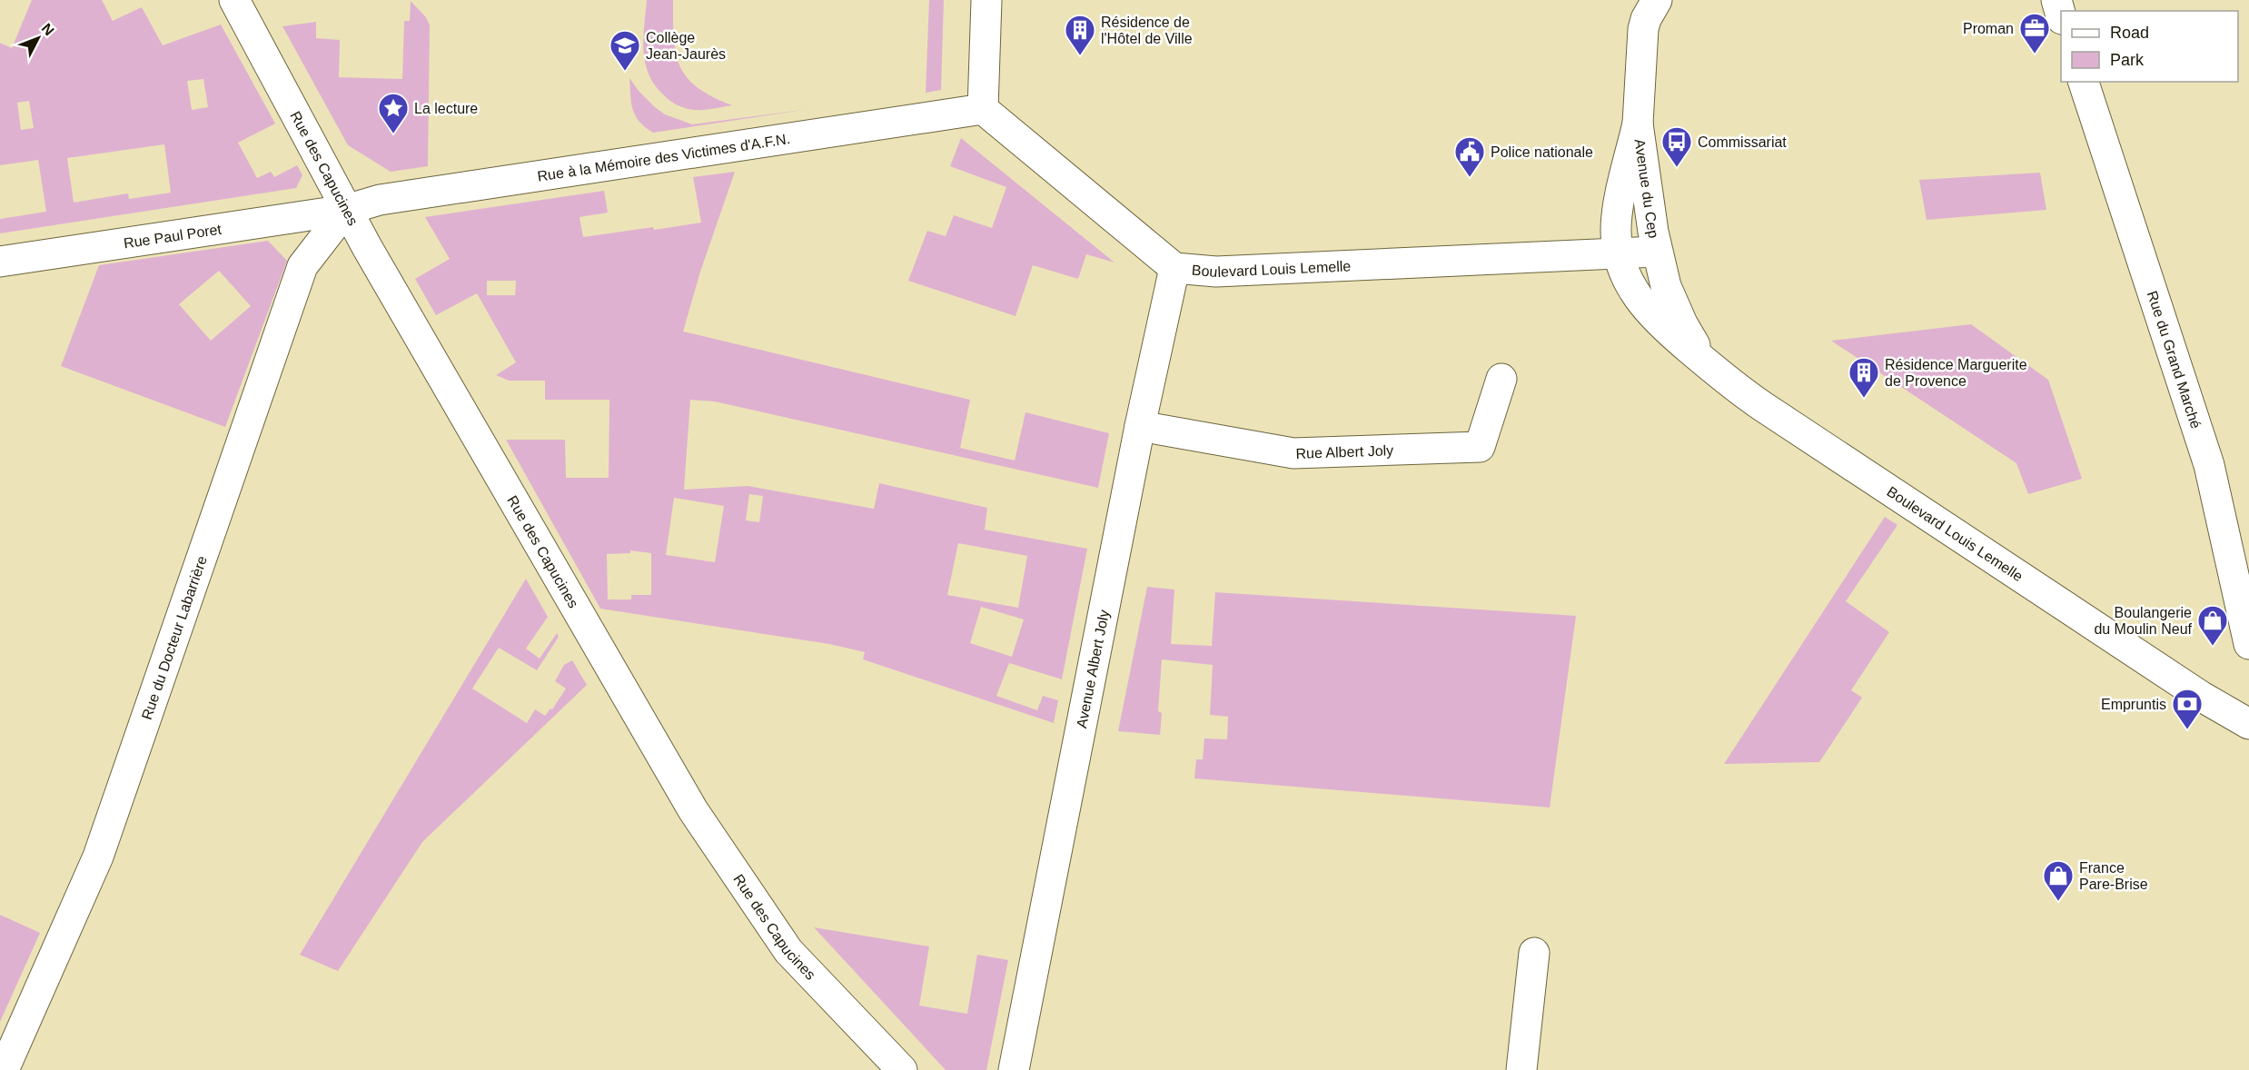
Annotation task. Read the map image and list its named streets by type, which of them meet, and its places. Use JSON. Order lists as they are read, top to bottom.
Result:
{
  "streets": {
    "street": [
      "Rue à la Mémoire des Victimes d'A.F.N.",
      "Rue des Capucines",
      "Avenue du Cep",
      "Rue Paul Poret",
      "Boulevard Louis Lemelle",
      "Rue du Grand Marché",
      "Rue Albert Joly",
      "Rue du Docteur Labarrière",
      "Avenue Albert Joly"
    ]
  },
  "crossings": [
    ["Rue à la Mémoire des Victimes d'A.F.N.", "Rue des Capucines"],
    ["Rue à la Mémoire des Victimes d'A.F.N.", "Rue Paul Poret"],
    ["Rue à la Mémoire des Victimes d'A.F.N.", "Boulevard Louis Lemelle"],
    ["Rue à la Mémoire des Victimes d'A.F.N.", "Rue du Docteur Labarrière"],
    ["Rue des Capucines", "Rue Paul Poret"],
    ["Rue des Capucines", "Rue du Docteur Labarrière"],
    ["Avenue du Cep", "Boulevard Louis Lemelle"],
    ["Rue Paul Poret", "Rue du Docteur Labarrière"],
    ["Boulevard Louis Lemelle", "Avenue Albert Joly"],
    ["Rue Albert Joly", "Avenue Albert Joly"]
  ],
  "places": {
    "office": ["Proman"],
    "building": ["Résidence de l'Hôtel de Ville", "Résidence Marguerite de Provence"],
    "school or university": ["Collège Jean-Jaurès"],
    "place": ["La lecture"],
    "bus stop": ["Commissariat"],
    "public building": ["Police nationale"],
    "shop": ["Boulangerie du Moulin Neuf", "France Pare-Brise"],
    "bank": ["Empruntis"]
  },
  "legend": ["Road", "Park"],
  "north": "top right"
}
